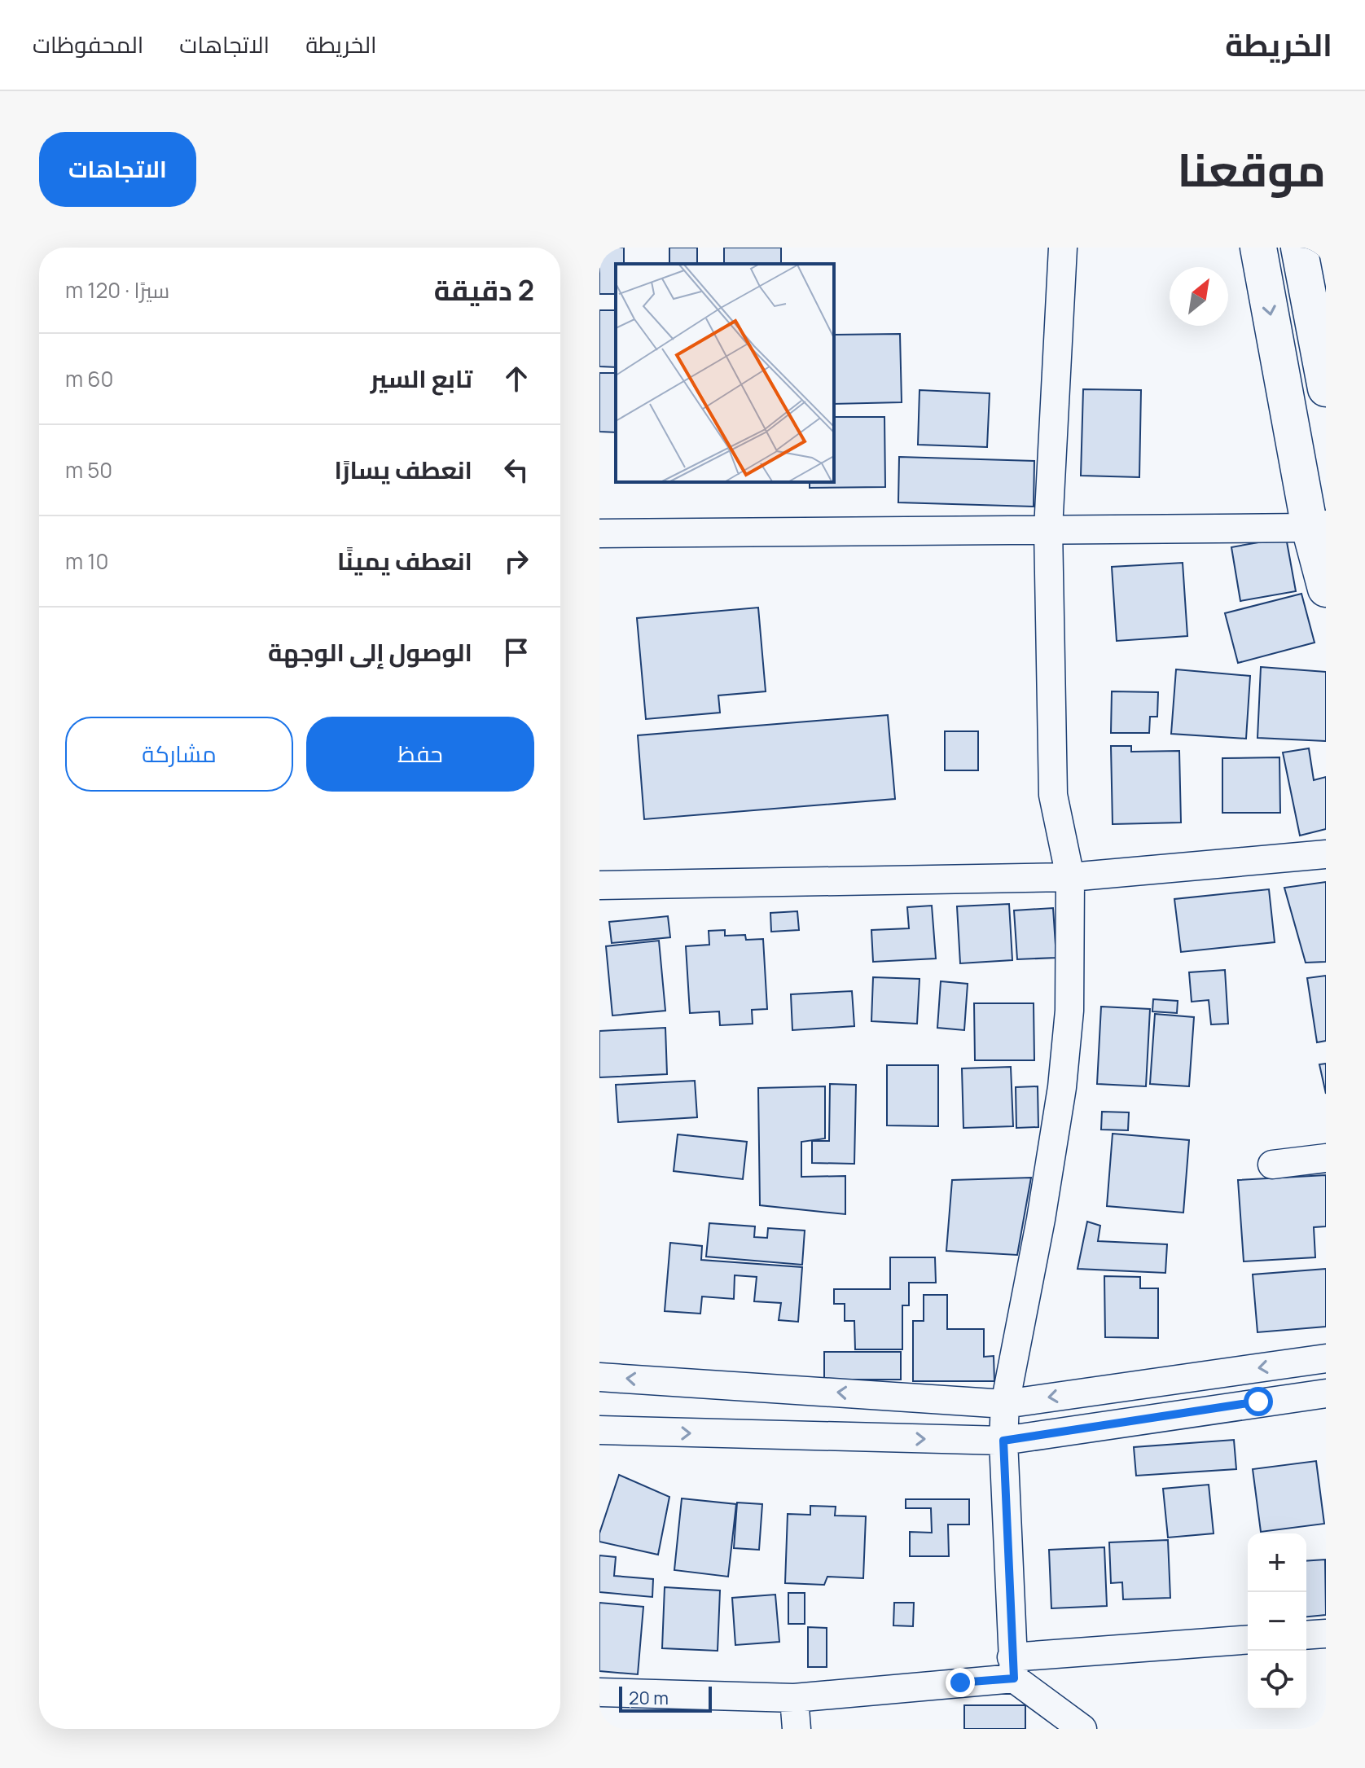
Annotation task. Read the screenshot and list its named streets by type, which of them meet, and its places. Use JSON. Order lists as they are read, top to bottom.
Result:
{
  "scale_bar": "20 m",
  "north": "top right",
  "page": {
    "header": "الخريطة",
    "nav": ["الخريطة", "الاتجاهات", "المحفوظات"],
    "title": "موقعنا",
    "buttons": [
      "الاتجاهات",
      ["حفظ", "مشاركة"]
    ],
    "heading": ["2 دقيقة", "سيرًا · 120 m"],
    "list": [
      ["تابع السير", "60 m"],
      ["انعطف يسارًا", "50 m"],
      ["انعطف يمينًا", "10 m"],
      "الوصول إلى الوجهة"
    ],
    "map_buttons": ["+", "−"],
    "scale": "20 m"
  }
}
